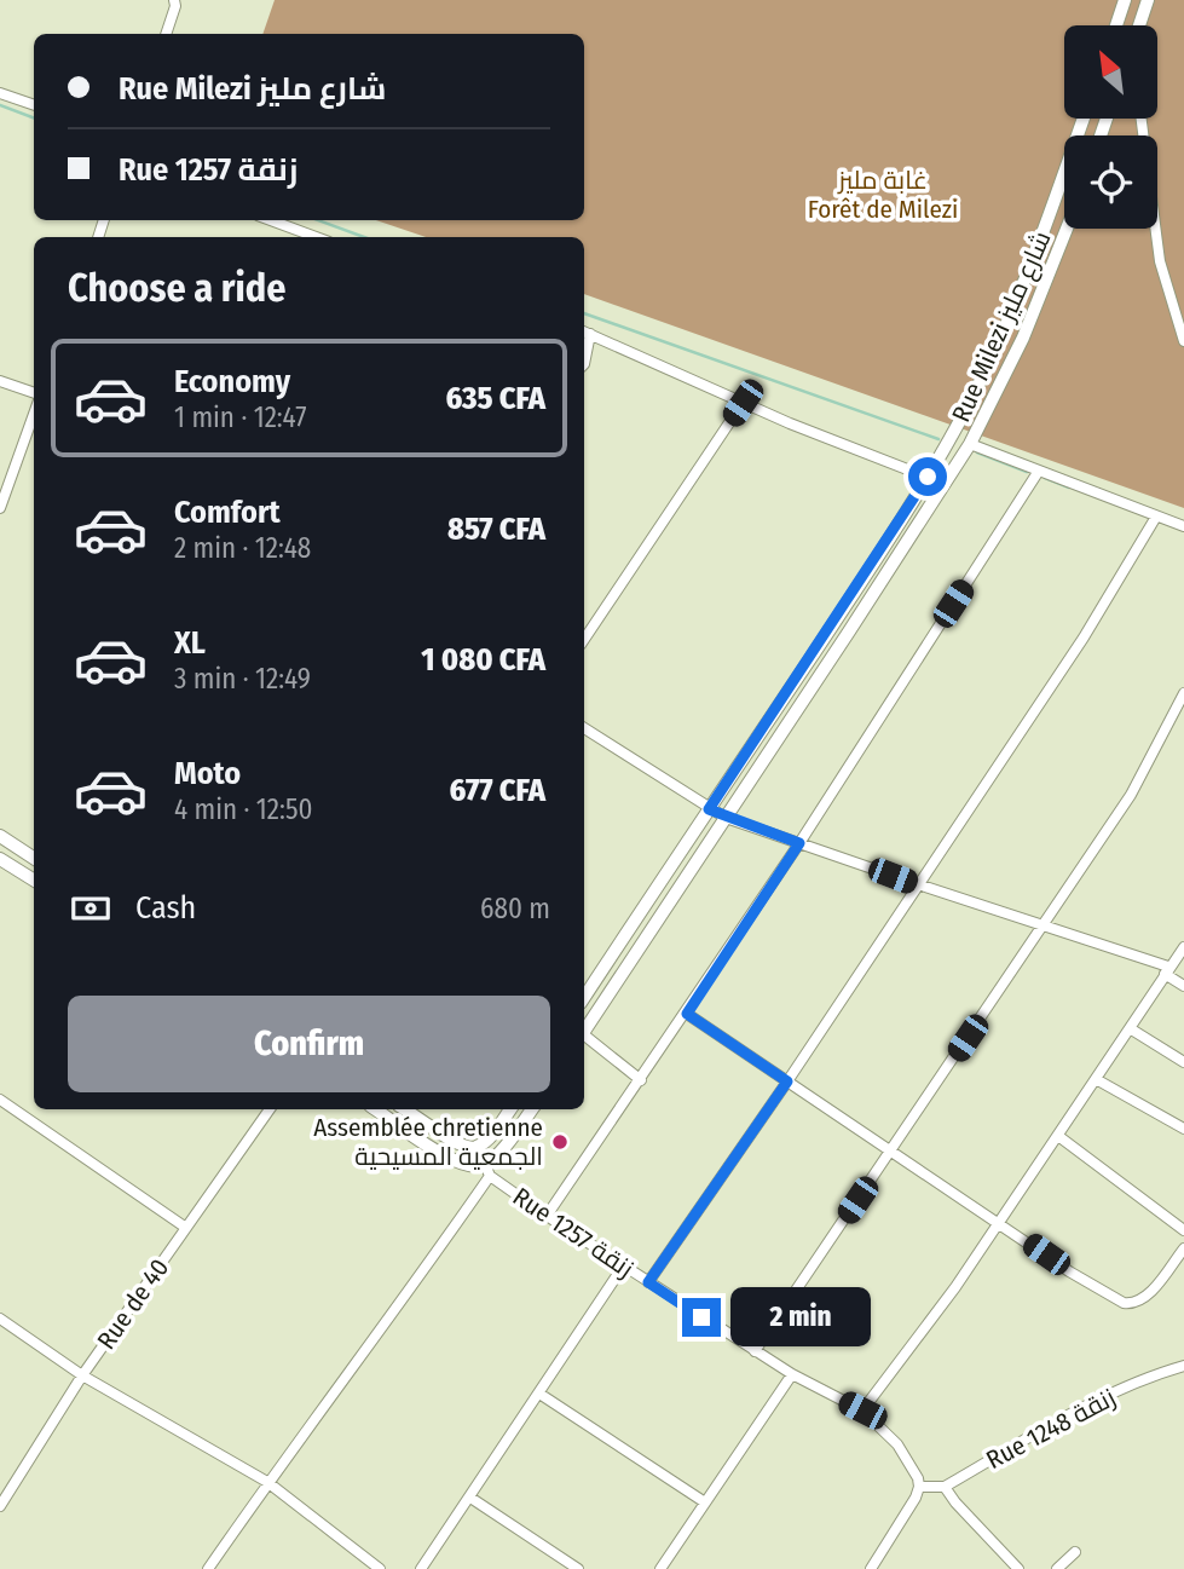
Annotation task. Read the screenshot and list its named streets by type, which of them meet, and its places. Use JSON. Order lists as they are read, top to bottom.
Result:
{
  "streets": {
    "street": [
      "Rue Milezi شارع مليز",
      "Rue 1257 زنقة",
      "Rue de 40",
      "Rue 1248 زنقة"
    ]
  },
  "parks": ["غابة مليز Forêt de Milezi"],
  "places": ["Assemblée chretienne الجمعية المسيحية"],
  "north": "top left",
  "page": {
    "banner": ["Rue Milezi شارع مليز", "Rue 1257 زنقة"],
    "heading": "Choose a ride",
    "list": [
      {
        "name": "Economy",
        "note": "1 min · 12:47",
        "value": "635 CFA"
      },
      {
        "name": "Comfort",
        "note": "2 min · 12:48",
        "value": "857 CFA"
      },
      {
        "name": "XL",
        "note": "3 min · 12:49",
        "value": "1 080 CFA"
      },
      {
        "name": "Moto",
        "note": "4 min · 12:50",
        "value": "677 CFA"
      }
    ],
    "pay": ["Cash", "680 m"],
    "buttons": "Confirm",
    "bubble": "2 min"
  }
}
